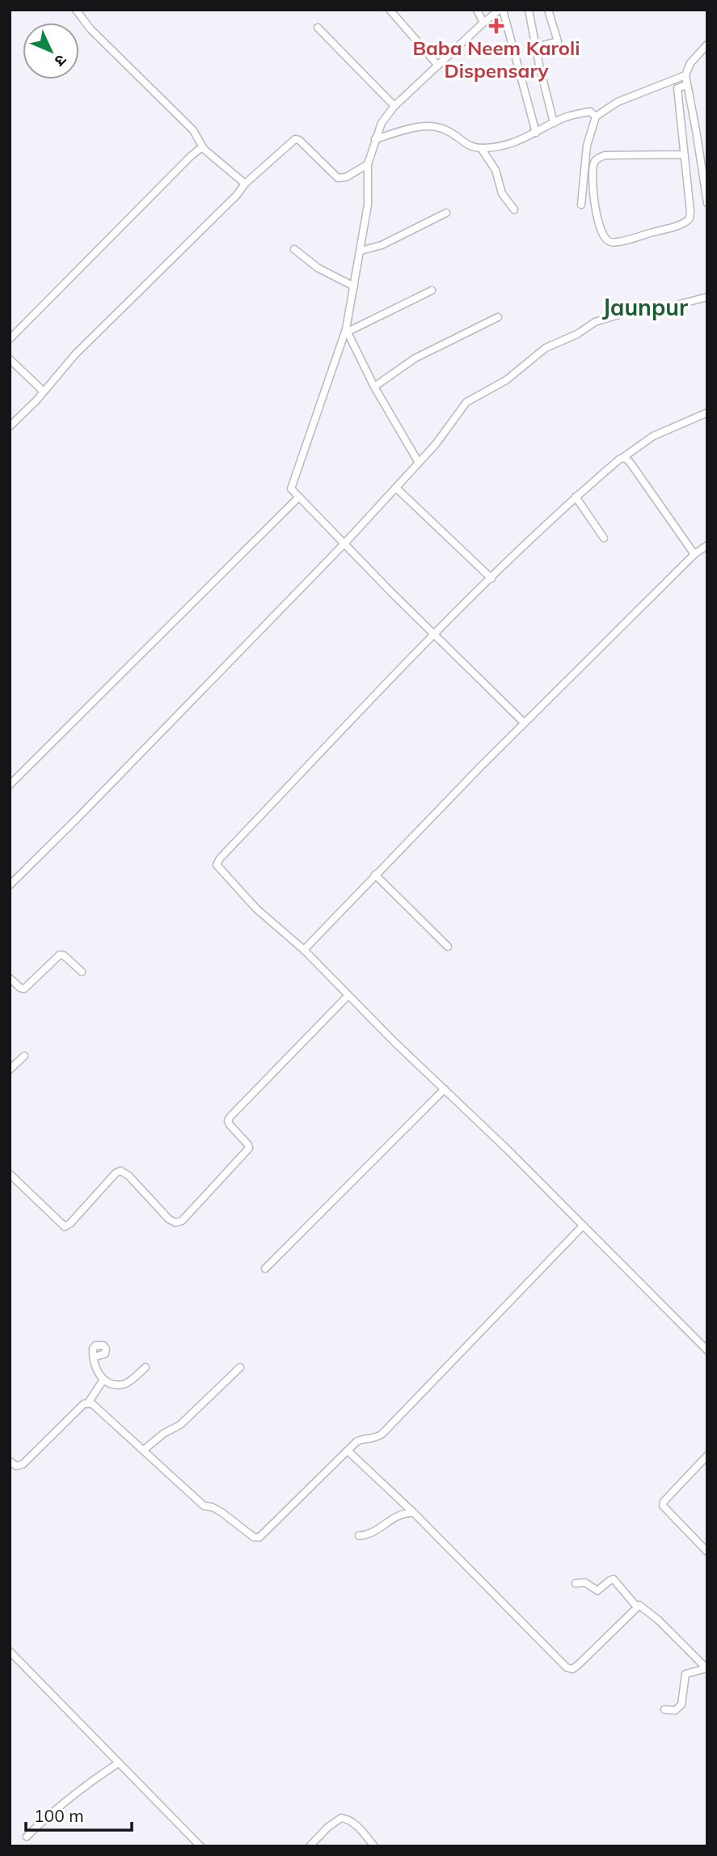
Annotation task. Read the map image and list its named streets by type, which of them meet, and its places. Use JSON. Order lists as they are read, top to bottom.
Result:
{
  "districts": ["Jaunpur"],
  "places": {
    "health": ["Baba Neem Karoli Dispensary"]
  },
  "scale_bar": "100 m",
  "north": "bottom right"
}
